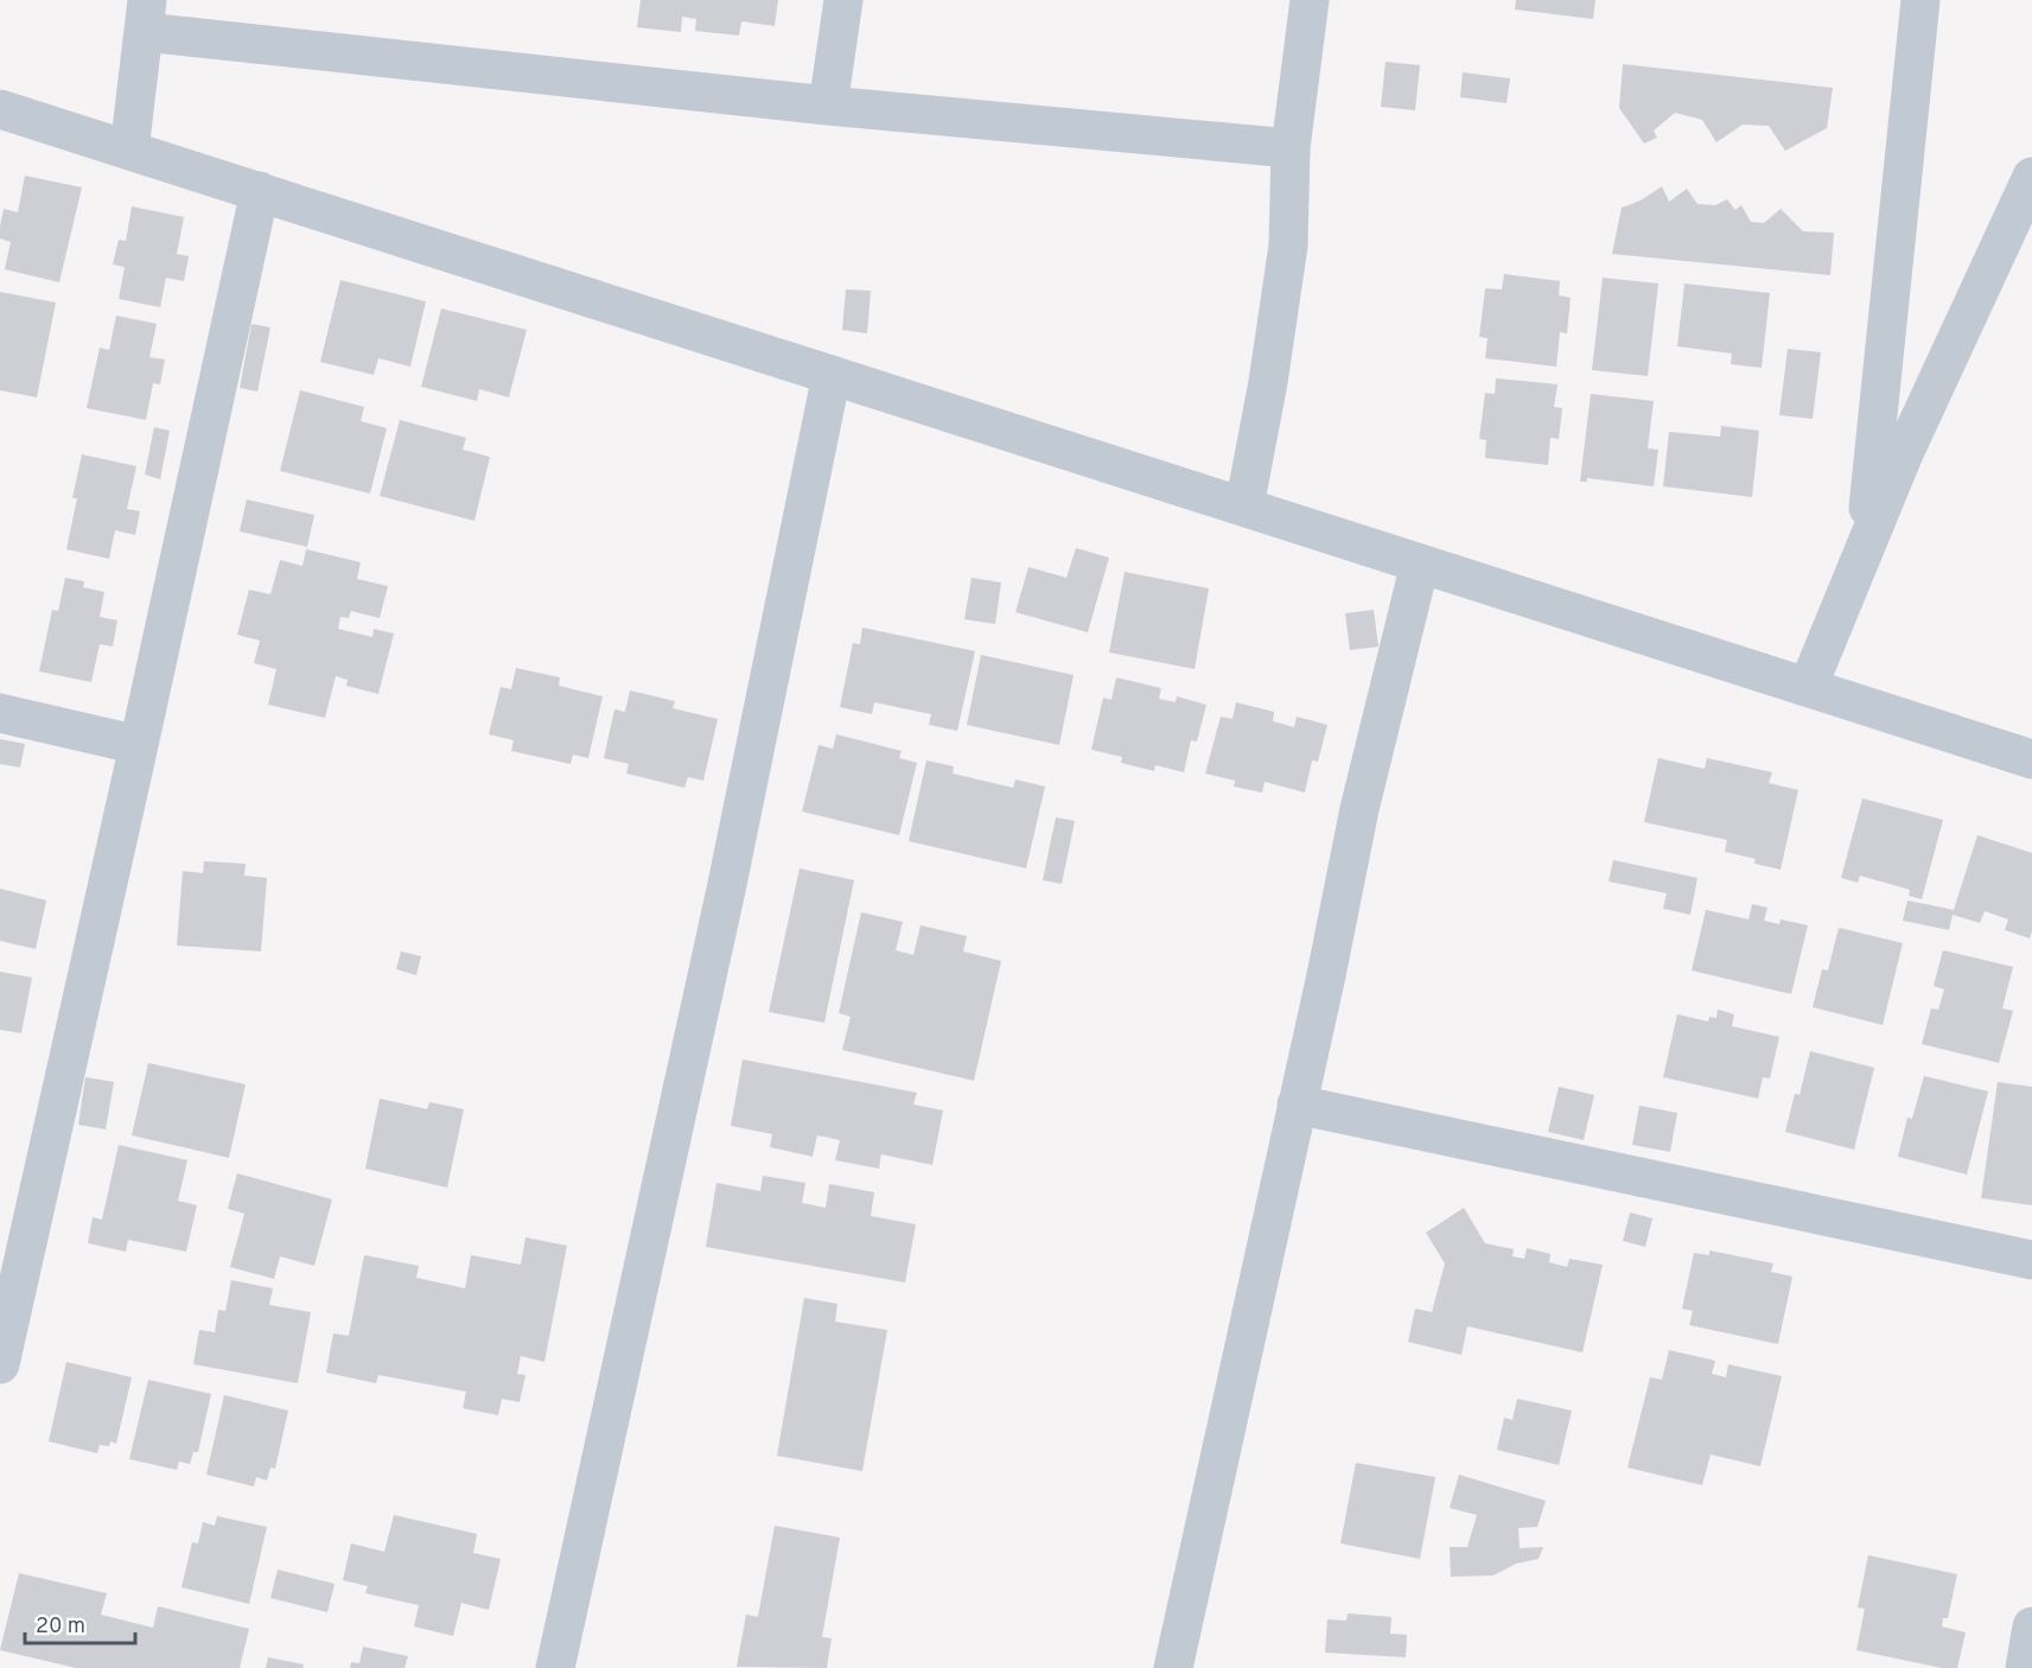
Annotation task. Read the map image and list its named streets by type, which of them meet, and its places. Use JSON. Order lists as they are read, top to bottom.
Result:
{
  "scale_bar": "20 m"
}
